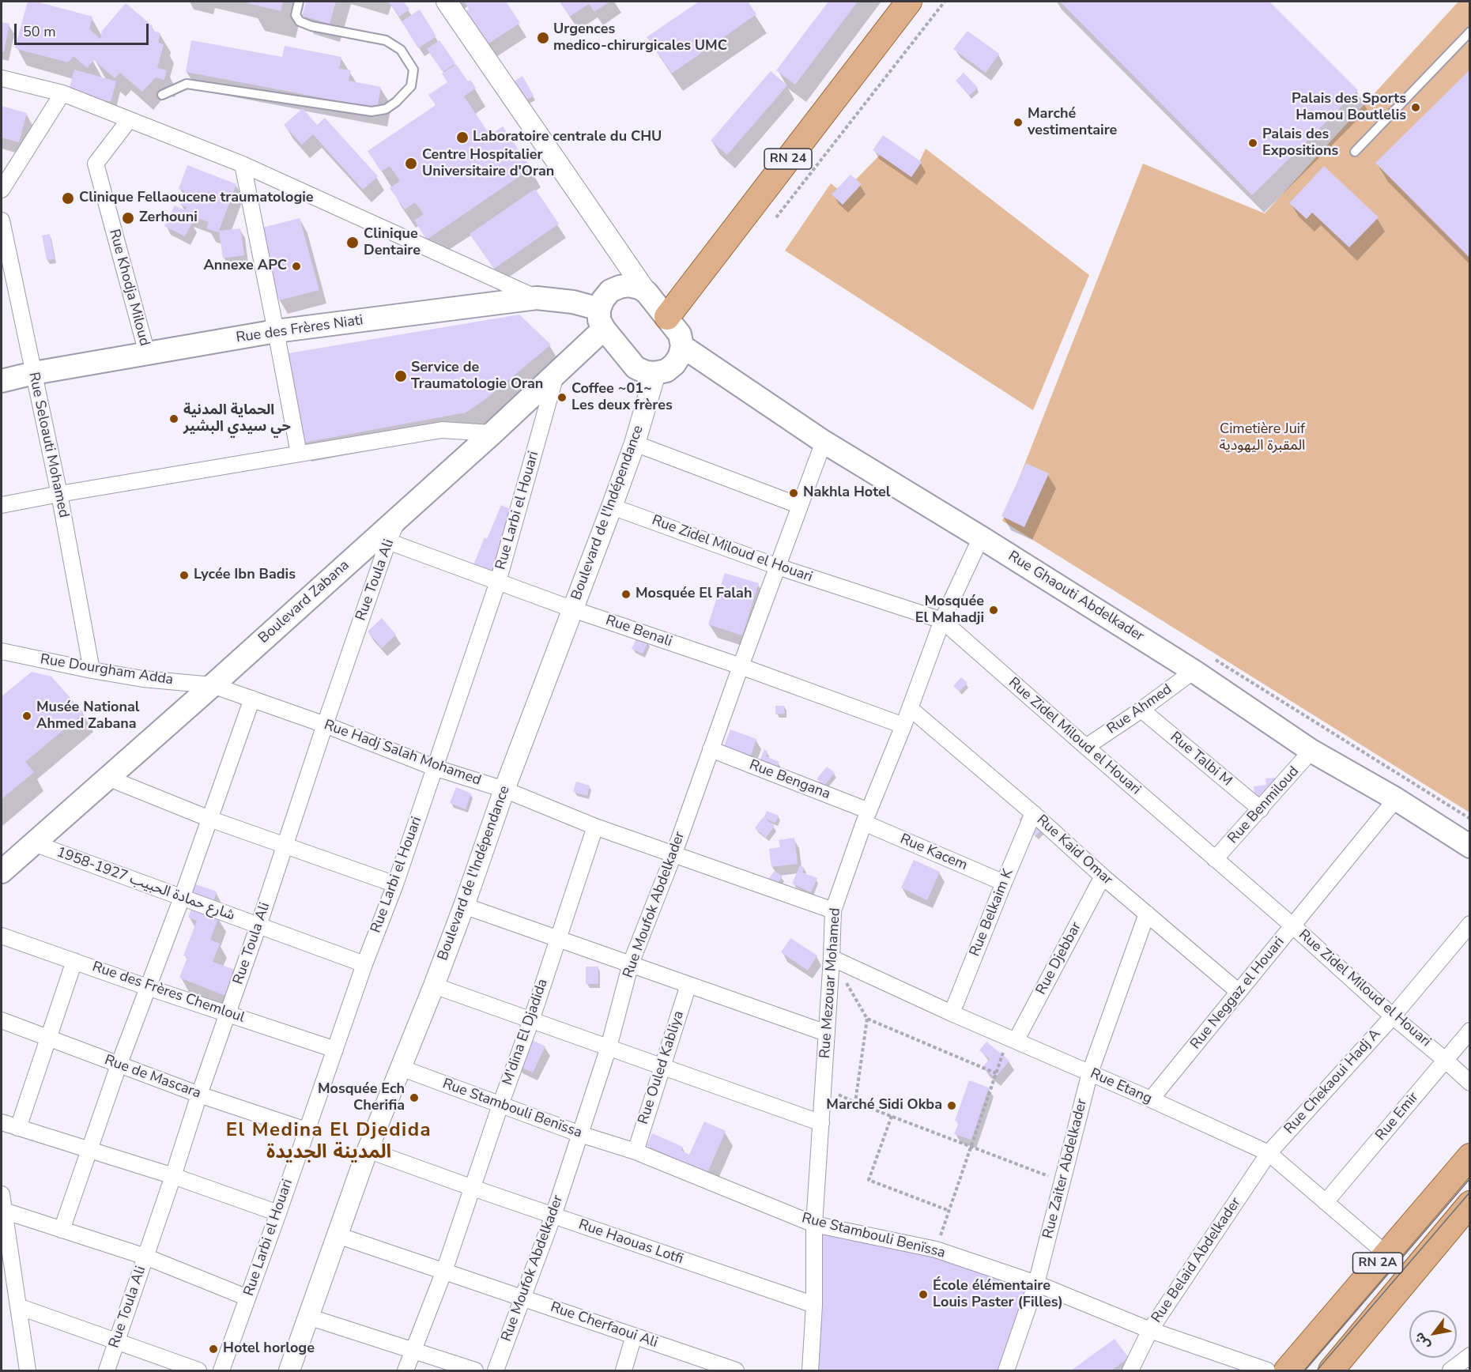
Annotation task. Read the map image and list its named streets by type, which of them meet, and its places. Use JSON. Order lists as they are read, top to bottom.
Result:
{
  "streets": {
    "main road": [
      "RN 24",
      "Rue des Frères Niati",
      "Rue Ghaouti Abdelkader",
      "Boulevard Zabana",
      "RN 2A"
    ],
    "street": [
      "Rue Khodja Miloud",
      "Rue Seloauti Mohamed",
      "Rue Larbi el Houari",
      "Boulevard de l'Indépendance",
      "Rue Zidel Miloud el Houari",
      "Rue Toula Ali",
      "Rue Benali",
      "Rue Dourgham Adda",
      "Rue Ahmed",
      "Rue Hadj Salah Mohamed",
      "Rue Talbi M",
      "Rue Bengana",
      "Rue Benmiloud",
      "Rue Kaid Omar",
      "Rue Kacem",
      "شارع حمادة الحبيب 1927-1958",
      "Rue Moufok Abdelkader",
      "Rue Belkaim K",
      "Rue Djebbar",
      "Rue Mezouar Mohamed",
      "Rue des Frères Chemloul",
      "Rue Neggaz el Houari",
      "M'dina El Djadida",
      "Rue Ouled Kabliya",
      "Rue de Mascara",
      "Rue Chekaoui Hadj A",
      "Rue Etang",
      "Rue Stambouli Benïssa",
      "Rue Emir",
      "Rue Zaiter Abdelkader",
      "Rue Haouas Lotfi",
      "Rue Belaid Abdelkader",
      "Rue Cherfaoui Ali"
    ]
  },
  "crossings": [
    ["RN 24", "Rue des Frères Niati"],
    ["RN 24", "Boulevard de l'Indépendance"],
    ["RN 24", "Rue Ghaouti Abdelkader"],
    ["RN 24", "Boulevard Zabana"],
    ["Rue Khodja Miloud", "Rue des Frères Niati"],
    ["Rue des Frères Niati", "Rue Seloauti Mohamed"],
    ["Rue des Frères Niati", "Boulevard de l'Indépendance"],
    ["Rue des Frères Niati", "Rue Ghaouti Abdelkader"],
    ["Rue des Frères Niati", "Boulevard Zabana"],
    ["Rue Seloauti Mohamed", "Rue Dourgham Adda"],
    ["Rue Larbi el Houari", "Boulevard Zabana"],
    ["Rue Larbi el Houari", "Rue Benali"],
    ["Rue Larbi el Houari", "Rue Hadj Salah Mohamed"],
    ["Rue Larbi el Houari", "شارع حمادة الحبيب 1927-1958"],
    ["Rue Larbi el Houari", "Rue des Frères Chemloul"],
    ["Rue Larbi el Houari", "Rue de Mascara"],
    ["Boulevard de l'Indépendance", "Rue Zidel Miloud el Houari"],
    ["Boulevard de l'Indépendance", "Rue Ghaouti Abdelkader"],
    ["Boulevard de l'Indépendance", "Boulevard Zabana"],
    ["Boulevard de l'Indépendance", "Rue Benali"],
    ["Boulevard de l'Indépendance", "Rue Hadj Salah Mohamed"],
    ["Boulevard de l'Indépendance", "Rue Stambouli Benïssa"],
    ["Boulevard de l'Indépendance", "Rue Haouas Lotfi"],
    ["Boulevard de l'Indépendance", "Rue Cherfaoui Ali"],
    ["Rue Zidel Miloud el Houari", "Rue Ahmed"],
    ["Rue Zidel Miloud el Houari", "Rue Benmiloud"],
    ["Rue Zidel Miloud el Houari", "Rue Moufok Abdelkader"],
    ["Rue Zidel Miloud el Houari", "Rue Mezouar Mohamed"],
    ["Rue Zidel Miloud el Houari", "Rue Neggaz el Houari"],
    ["Rue Zidel Miloud el Houari", "Rue Chekaoui Hadj A"],
    ["Rue Zidel Miloud el Houari", "Rue Emir"],
    ["Rue Toula Ali", "Boulevard Zabana"],
    ["Rue Toula Ali", "Rue Benali"],
    ["Rue Toula Ali", "Rue Hadj Salah Mohamed"],
    ["Rue Toula Ali", "شارع حمادة الحبيب 1927-1958"],
    ["Rue Toula Ali", "Rue des Frères Chemloul"],
    ["Rue Toula Ali", "Rue de Mascara"],
    ["Rue Ghaouti Abdelkader", "Boulevard Zabana"],
    ["Rue Ghaouti Abdelkader", "Rue Ahmed"],
    ["Rue Ghaouti Abdelkader", "Rue Benmiloud"],
    ["Rue Ghaouti Abdelkader", "Rue Moufok Abdelkader"],
    ["Rue Ghaouti Abdelkader", "Rue Mezouar Mohamed"],
    ["Rue Ghaouti Abdelkader", "Rue Neggaz el Houari"],
    ["Boulevard Zabana", "Rue Benali"],
    ["Boulevard Zabana", "Rue Dourgham Adda"],
    ["Boulevard Zabana", "Rue Hadj Salah Mohamed"],
    ["Boulevard Zabana", "شارع حمادة الحبيب 1927-1958"],
    ["Rue Benali", "Rue Moufok Abdelkader"],
    ["Rue Benali", "Rue Mezouar Mohamed"],
    ["Rue Dourgham Adda", "Rue Hadj Salah Mohamed"],
    ["Rue Ahmed", "Rue Talbi M"],
    ["Rue Hadj Salah Mohamed", "Rue Moufok Abdelkader"],
    ["Rue Hadj Salah Mohamed", "Rue Mezouar Mohamed"],
    ["Rue Hadj Salah Mohamed", "M'dina El Djadida"],
    ["Rue Talbi M", "Rue Benmiloud"],
    ["Rue Bengana", "Rue Kacem"],
    ["Rue Bengana", "Rue Moufok Abdelkader"],
    ["Rue Bengana", "Rue Mezouar Mohamed"],
    ["Rue Kaid Omar", "Rue Belkaim K"],
    ["Rue Kaid Omar", "Rue Djebbar"],
    ["Rue Kaid Omar", "Rue Mezouar Mohamed"],
    ["Rue Kaid Omar", "Rue Neggaz el Houari"],
    ["Rue Kaid Omar", "Rue Zaiter Abdelkader"],
    ["Rue Kacem", "Rue Belkaim K"],
    ["Rue Kacem", "Rue Mezouar Mohamed"],
    ["Rue Moufok Abdelkader", "Rue Stambouli Benïssa"],
    ["Rue Moufok Abdelkader", "Rue Haouas Lotfi"],
    ["Rue Moufok Abdelkader", "Rue Cherfaoui Ali"],
    ["Rue Belkaim K", "Rue Etang"],
    ["Rue Djebbar", "Rue Etang"],
    ["Rue Mezouar Mohamed", "Rue Etang"],
    ["Rue Mezouar Mohamed", "Rue Stambouli Benïssa"],
    ["Rue Mezouar Mohamed", "Rue Haouas Lotfi"],
    ["Rue Neggaz el Houari", "Rue Etang"],
    ["M'dina El Djadida", "Rue Stambouli Benïssa"],
    ["M'dina El Djadida", "Rue Haouas Lotfi"],
    ["M'dina El Djadida", "Rue Cherfaoui Ali"],
    ["Rue Ouled Kabliya", "Rue Stambouli Benïssa"],
    ["Rue Chekaoui Hadj A", "Rue Etang"],
    ["Rue Chekaoui Hadj A", "Rue Belaid Abdelkader"],
    ["Rue Etang", "Rue Emir"],
    ["Rue Etang", "Rue Zaiter Abdelkader"],
    ["Rue Etang", "Rue Belaid Abdelkader"],
    ["Rue Etang", "RN 2A"],
    ["Rue Stambouli Benïssa", "Rue Zaiter Abdelkader"],
    ["Rue Stambouli Benïssa", "Rue Belaid Abdelkader"]
  ],
  "districts": ["El Medina El Djedida المدينة الجديدة"],
  "parks": ["Cimetière Juif المقبرة اليهودية"],
  "places": [
    "Urgences medico-chirurgicales UMC",
    "Palais des Sports Hamou Boutlelis",
    "Marché vestimentaire",
    "Laboratoire centrale du CHU",
    "Palais des Expositions",
    "Centre Hospitalier Universitaire d'Oran",
    "Clinique Fellaoucene traumatologie",
    "Zerhouni",
    "Clinique Dentaire",
    "Annexe APC",
    "Service de Traumatologie Oran",
    "Coffee ~01~ Les deux frères",
    "الحماية المدنية حي سيدي البشير",
    "Nakhla Hotel",
    "Lycée Ibn Badis",
    "Mosquée El Falah",
    "Mosquée El Mahadji",
    "Musée National Ahmed Zabana",
    "Mosquée Ech Cherifia",
    "Marché Sidi Okba",
    "École élémentaire Louis Paster (Filles)",
    "Hotel horloge"
  ],
  "scale_bar": "50 m",
  "north": "bottom left"
}
